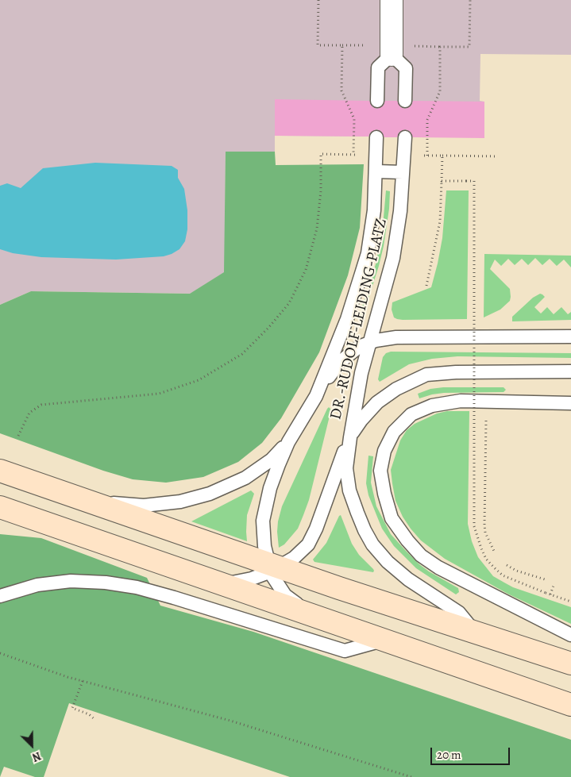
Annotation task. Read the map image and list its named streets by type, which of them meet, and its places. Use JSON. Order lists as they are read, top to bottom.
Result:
{
  "streets": {
    "lane": ["DR.-RUDOLF-LEIDING-PLATZ"]
  },
  "scale_bar": "20 m",
  "north": "bottom right"
}
